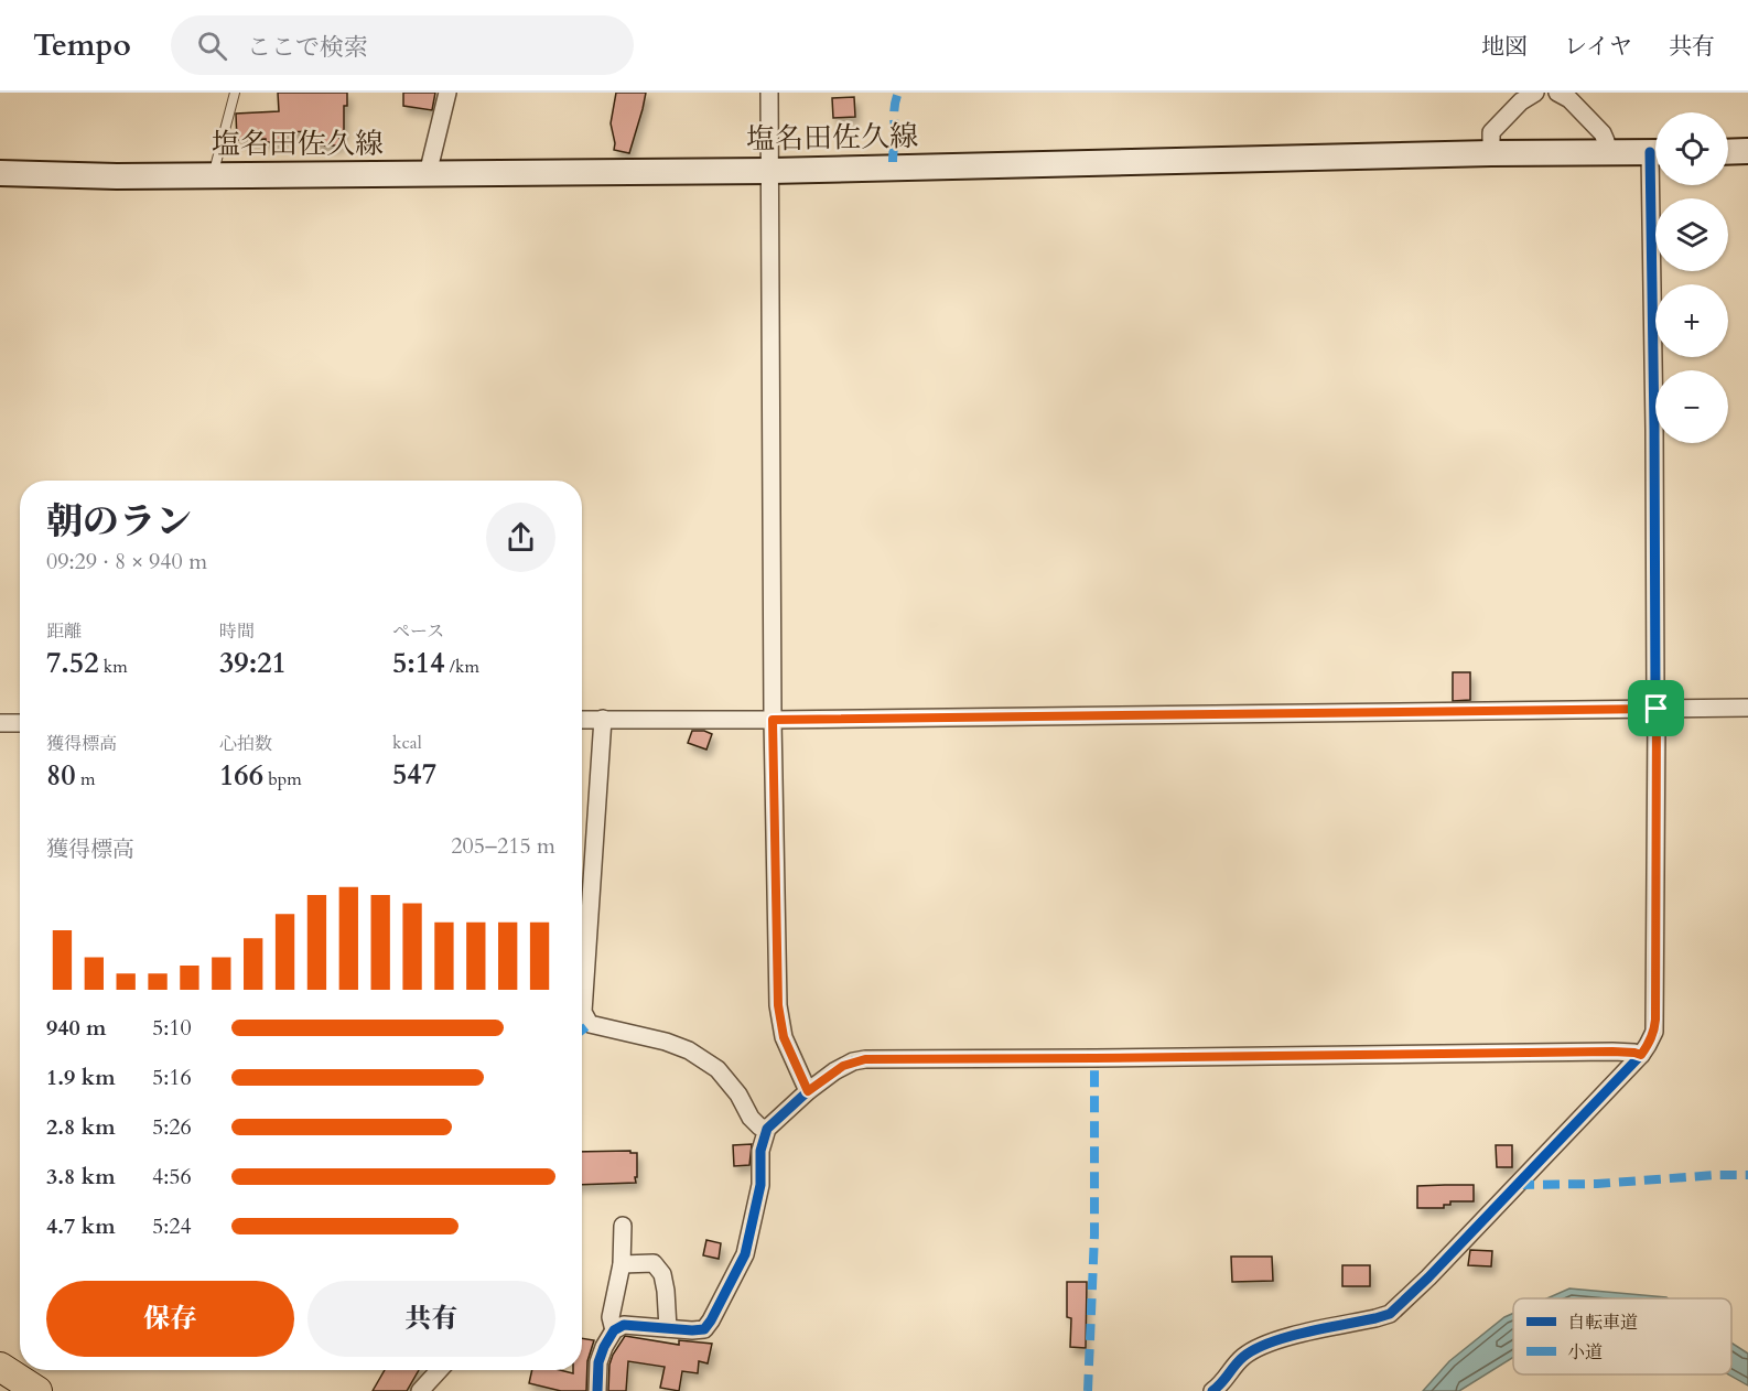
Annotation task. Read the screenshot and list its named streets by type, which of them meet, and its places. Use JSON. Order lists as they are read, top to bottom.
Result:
{
  "streets": {
    "main road": ["塩名田佐久線"]
  },
  "legend": ["自転車道", "小道"],
  "page": {
    "header": "Tempo",
    "search": "ここで検索",
    "nav": ["地図", "レイヤ", "共有"],
    "map_buttons": ["+", "−"],
    "heading": ["朝のラン", "09:29 · 8 × 940 m"],
    "stats": [
      ["距離", "7.52 km"],
      ["時間", "39:21"],
      ["ペース", "5:14 /km"],
      ["獲得標高", "80 m"],
      ["心拍数", "166 bpm"],
      ["kcal", "547"]
    ],
    "chart": ["獲得標高", "205–215 m"],
    "list": [
      {
        "name": "940 m",
        "note": "5:10"
      },
      {
        "name": "1.9 km",
        "note": "5:16"
      },
      {
        "name": "2.8 km",
        "note": "5:26"
      },
      {
        "name": "3.8 km",
        "note": "4:56"
      },
      {
        "name": "4.7 km",
        "note": "5:24"
      }
    ],
    "buttons": ["保存", "共有"]
  }
}
